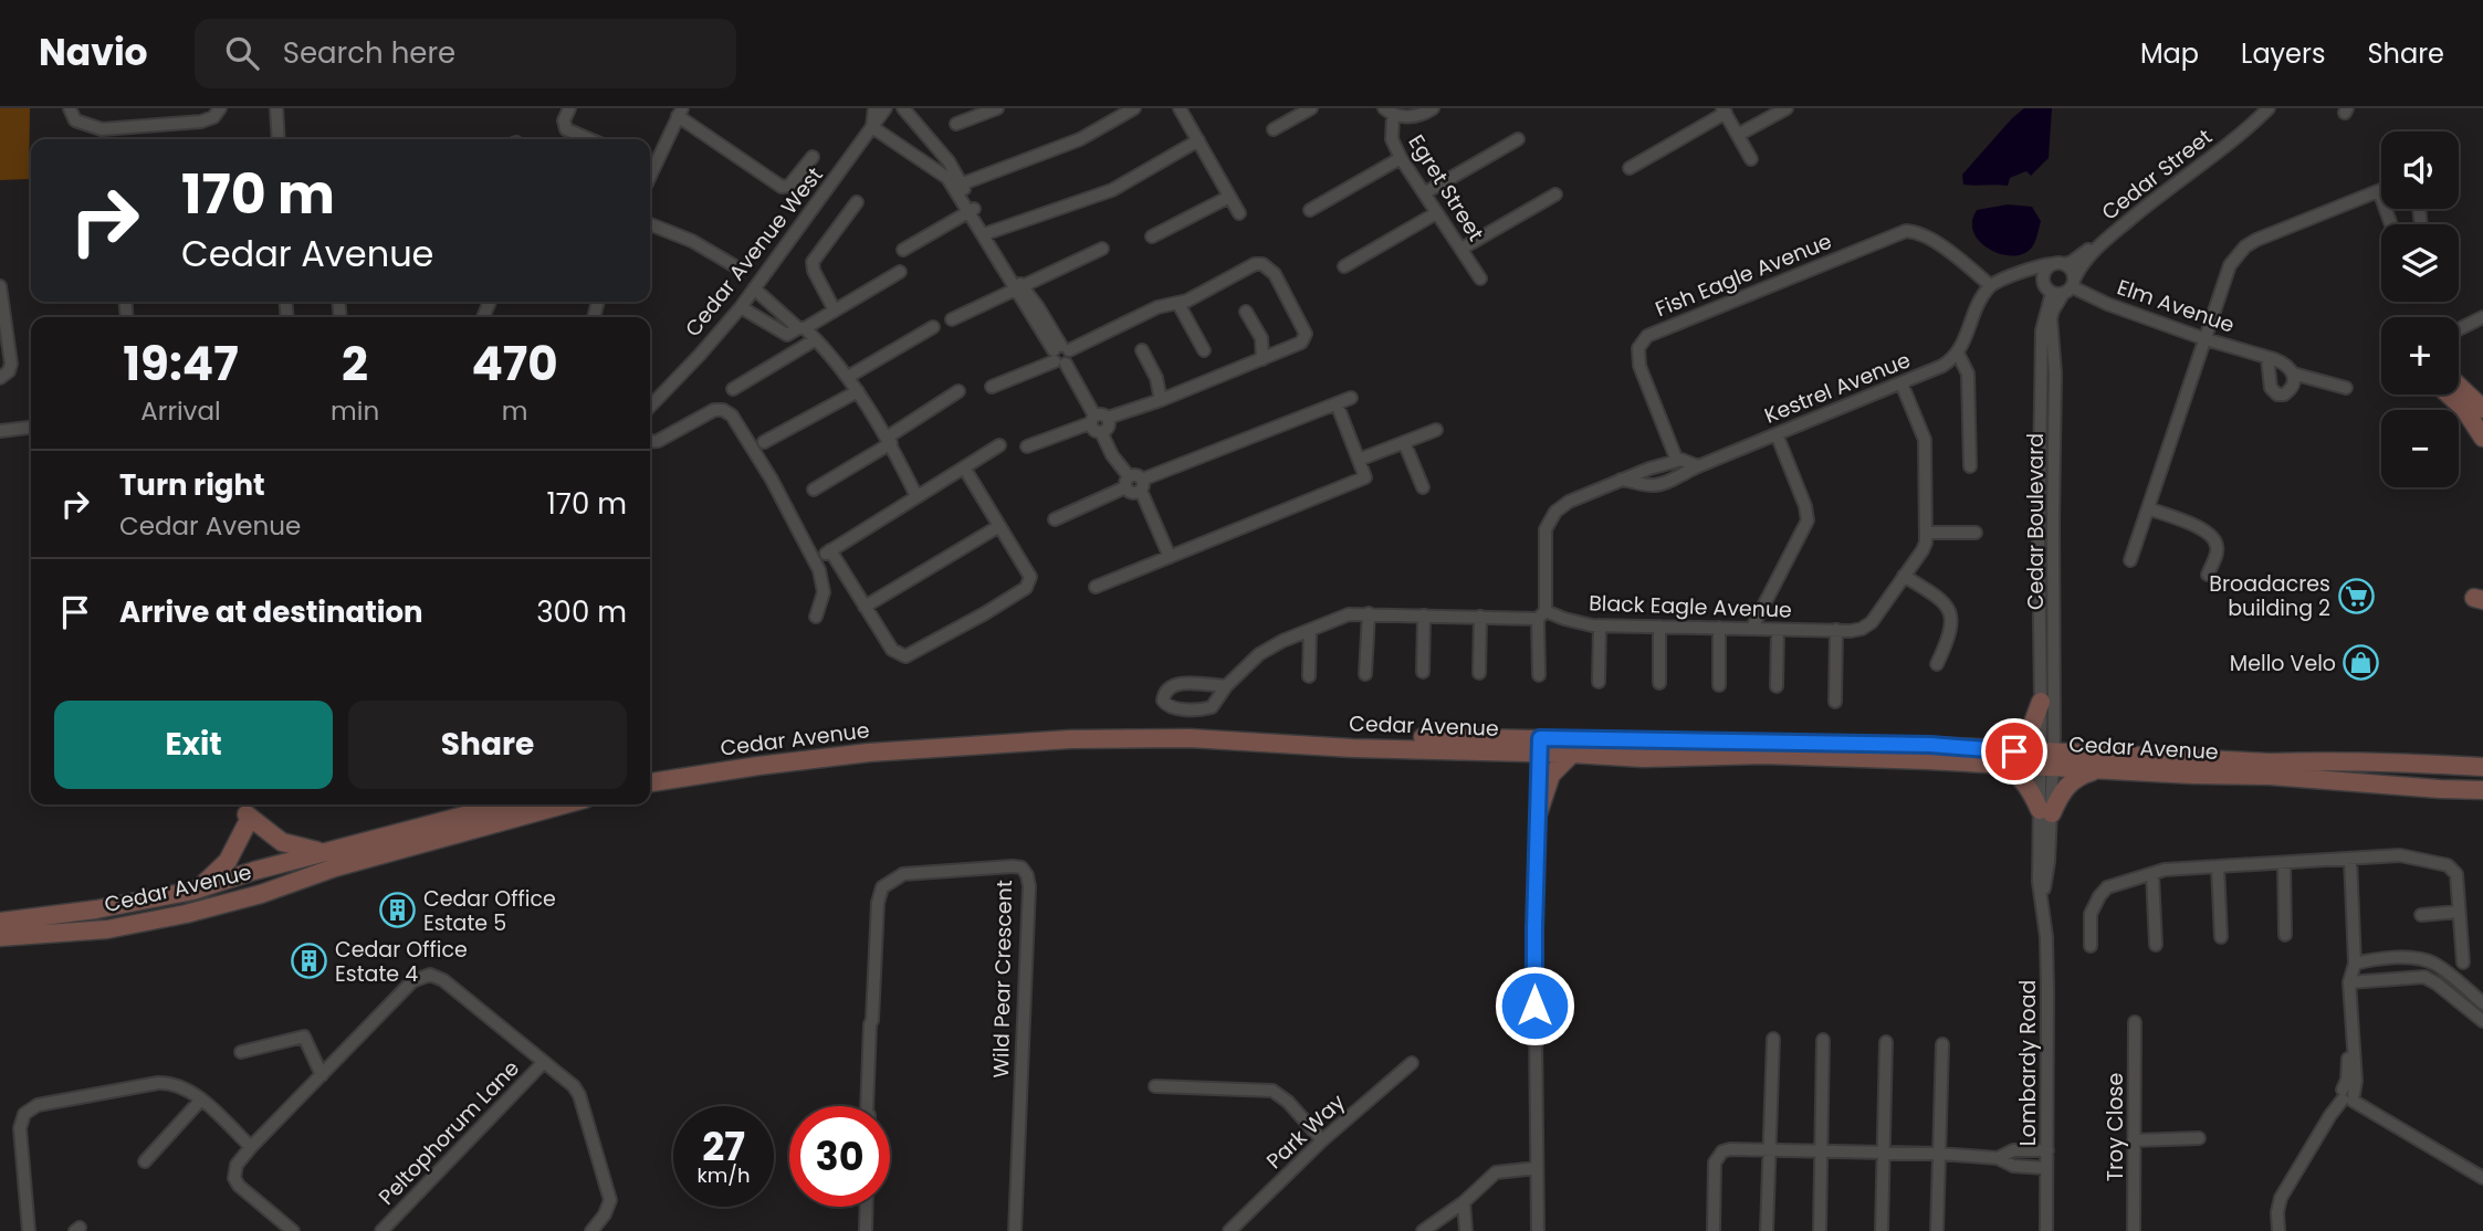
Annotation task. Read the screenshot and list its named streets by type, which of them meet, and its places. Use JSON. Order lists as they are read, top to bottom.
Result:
{
  "streets": {
    "main road": ["Cedar Avenue"],
    "street": [
      "Cedar Street",
      "Egret Street",
      "Cedar Avenue West",
      "Fish Eagle Avenue",
      "Elm Avenue",
      "Kestrel Avenue",
      "Cedar Boulevard",
      "Black Eagle Avenue",
      "Wild Pear Crescent",
      "Lombardy Road",
      "Troy Close",
      "Park Way",
      "Peltophorum Lane"
    ]
  },
  "crossings": [
    ["Cedar Street", "Elm Avenue"],
    ["Cedar Street", "Cedar Boulevard"],
    ["Fish Eagle Avenue", "Kestrel Avenue"],
    ["Elm Avenue", "Cedar Boulevard"],
    ["Kestrel Avenue", "Black Eagle Avenue"],
    ["Cedar Boulevard", "Cedar Avenue"],
    ["Cedar Boulevard", "Lombardy Road"],
    ["Cedar Avenue", "Lombardy Road"]
  ],
  "places": {
    "supermarket": ["Broadacres building 2"],
    "shop": ["Mello Velo"],
    "building": ["Cedar Office Estate 5", "Cedar Office Estate 4"]
  },
  "page": {
    "header": "Navio",
    "search": "Search here",
    "nav": ["Map", "Layers", "Share"],
    "map_buttons": ["+", "−"],
    "turn": ["170 m", "Cedar Avenue"],
    "eta": [
      "19:47",
      "Arrival",
      "2",
      "min",
      "470",
      "m"
    ],
    "list": [
      {
        "name": "Turn right",
        "note": "Cedar Avenue",
        "value": "170 m"
      },
      {
        "name": "Arrive at destination",
        "value": "300 m"
      }
    ],
    "buttons": ["Exit", "Share"],
    "speed": "27 km/h",
    "limit": "30"
  }
}
